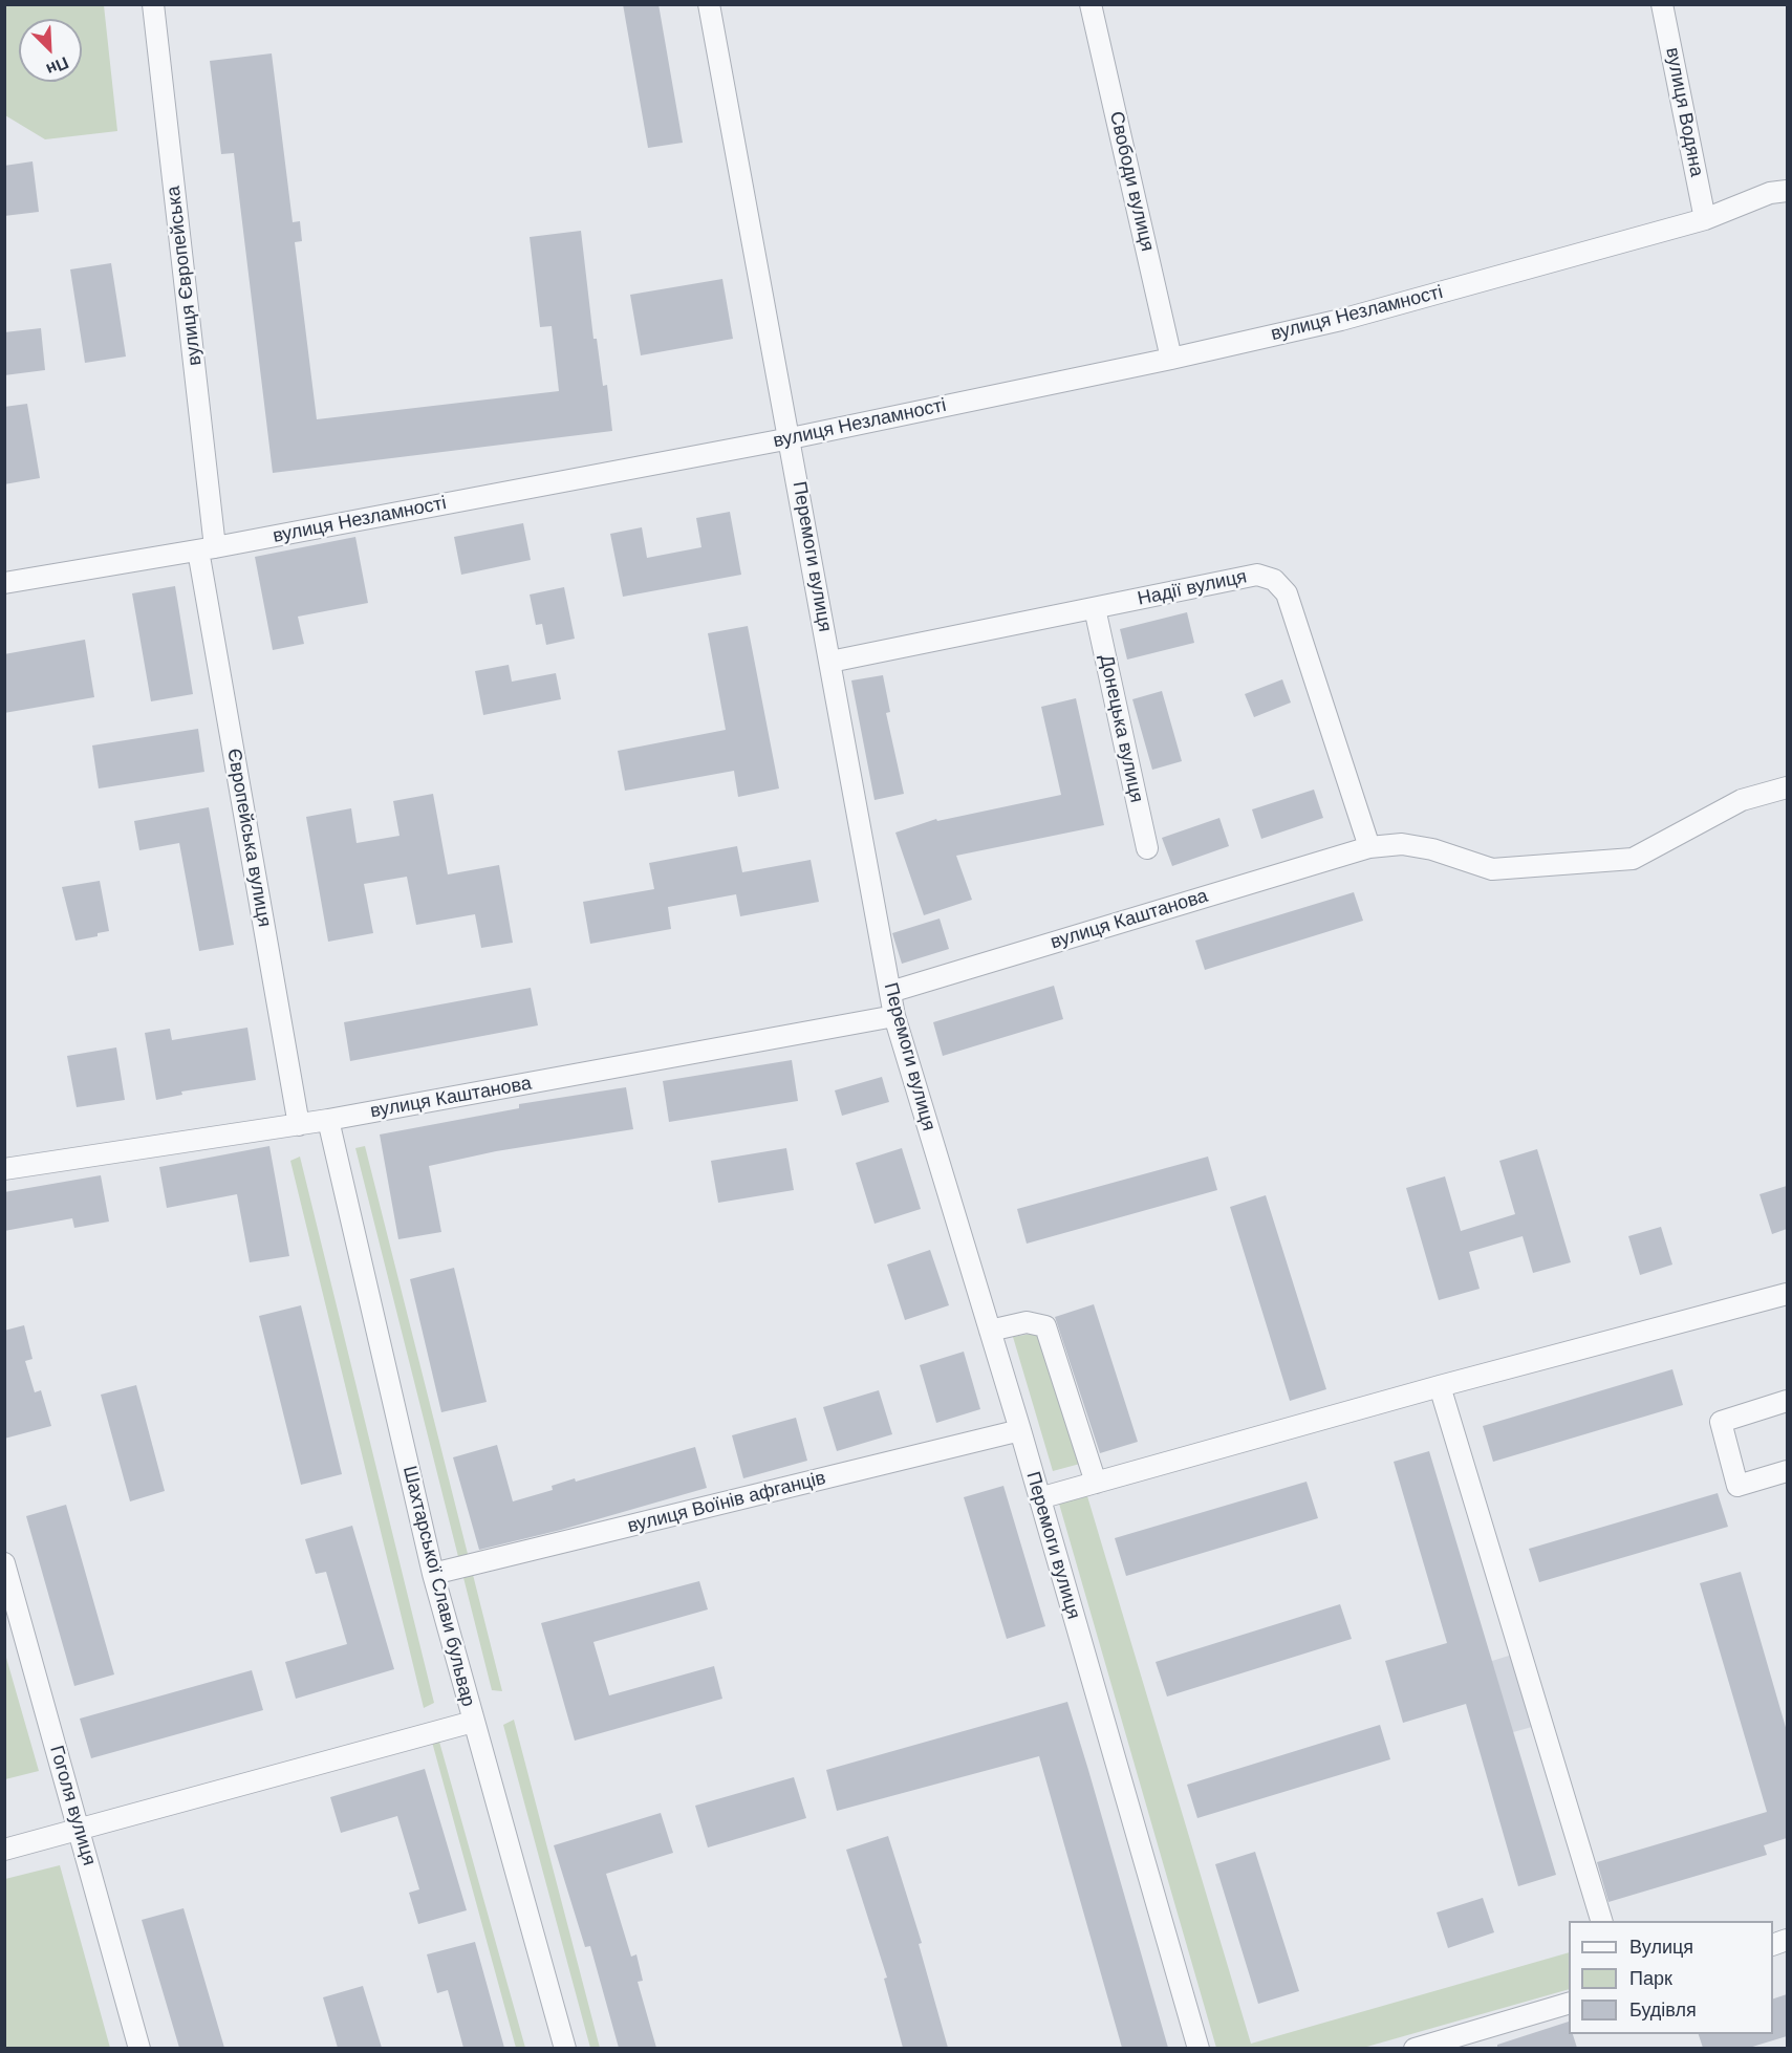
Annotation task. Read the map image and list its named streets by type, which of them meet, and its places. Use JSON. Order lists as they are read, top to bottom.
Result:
{
  "streets": {
    "street": [
      "вулиця Водяна",
      "Свободи вулиця",
      "вулиця Європейська",
      "вулиця Незламності",
      "Перемоги вулиця",
      "Надії вулиця",
      "Донецька вулиця",
      "Європейська вулиця",
      "вулиця Каштанова",
      "вулиця Воїнів афганців",
      "Шахтарської Слави бульвар",
      "Гоголя вулиця"
    ]
  },
  "crossings": [
    ["вулиця Водяна", "вулиця Незламності"],
    ["Свободи вулиця", "вулиця Незламності"],
    ["вулиця Європейська", "вулиця Незламності"],
    ["вулиця Європейська", "Європейська вулиця"],
    ["вулиця Незламності", "Перемоги вулиця"],
    ["вулиця Незламності", "Європейська вулиця"],
    ["Перемоги вулиця", "Надії вулиця"],
    ["Перемоги вулиця", "вулиця Каштанова"],
    ["Перемоги вулиця", "вулиця Воїнів афганців"],
    ["Надії вулиця", "Донецька вулиця"],
    ["Надії вулиця", "вулиця Каштанова"],
    ["Європейська вулиця", "вулиця Каштанова"],
    ["вулиця Каштанова", "Шахтарської Слави бульвар"],
    ["вулиця Воїнів афганців", "Шахтарської Слави бульвар"]
  ],
  "legend": ["Вулиця", "Парк", "Будівля"],
  "north": "bottom right"
}
